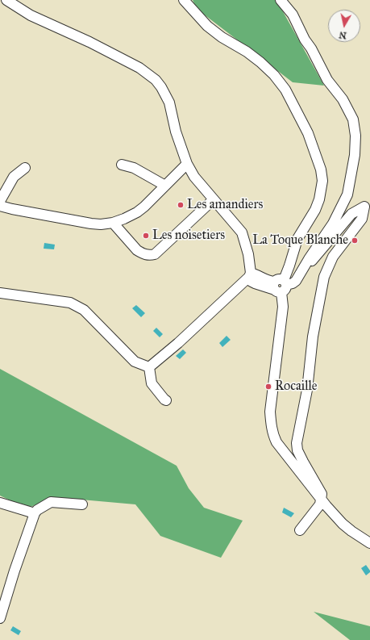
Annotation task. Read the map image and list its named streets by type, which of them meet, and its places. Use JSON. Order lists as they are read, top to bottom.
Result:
{
  "places": [
    "Les amandiers",
    "Les noisetiers",
    "La Toque Blanche",
    "Rocaille"
  ],
  "north": "bottom"
}
